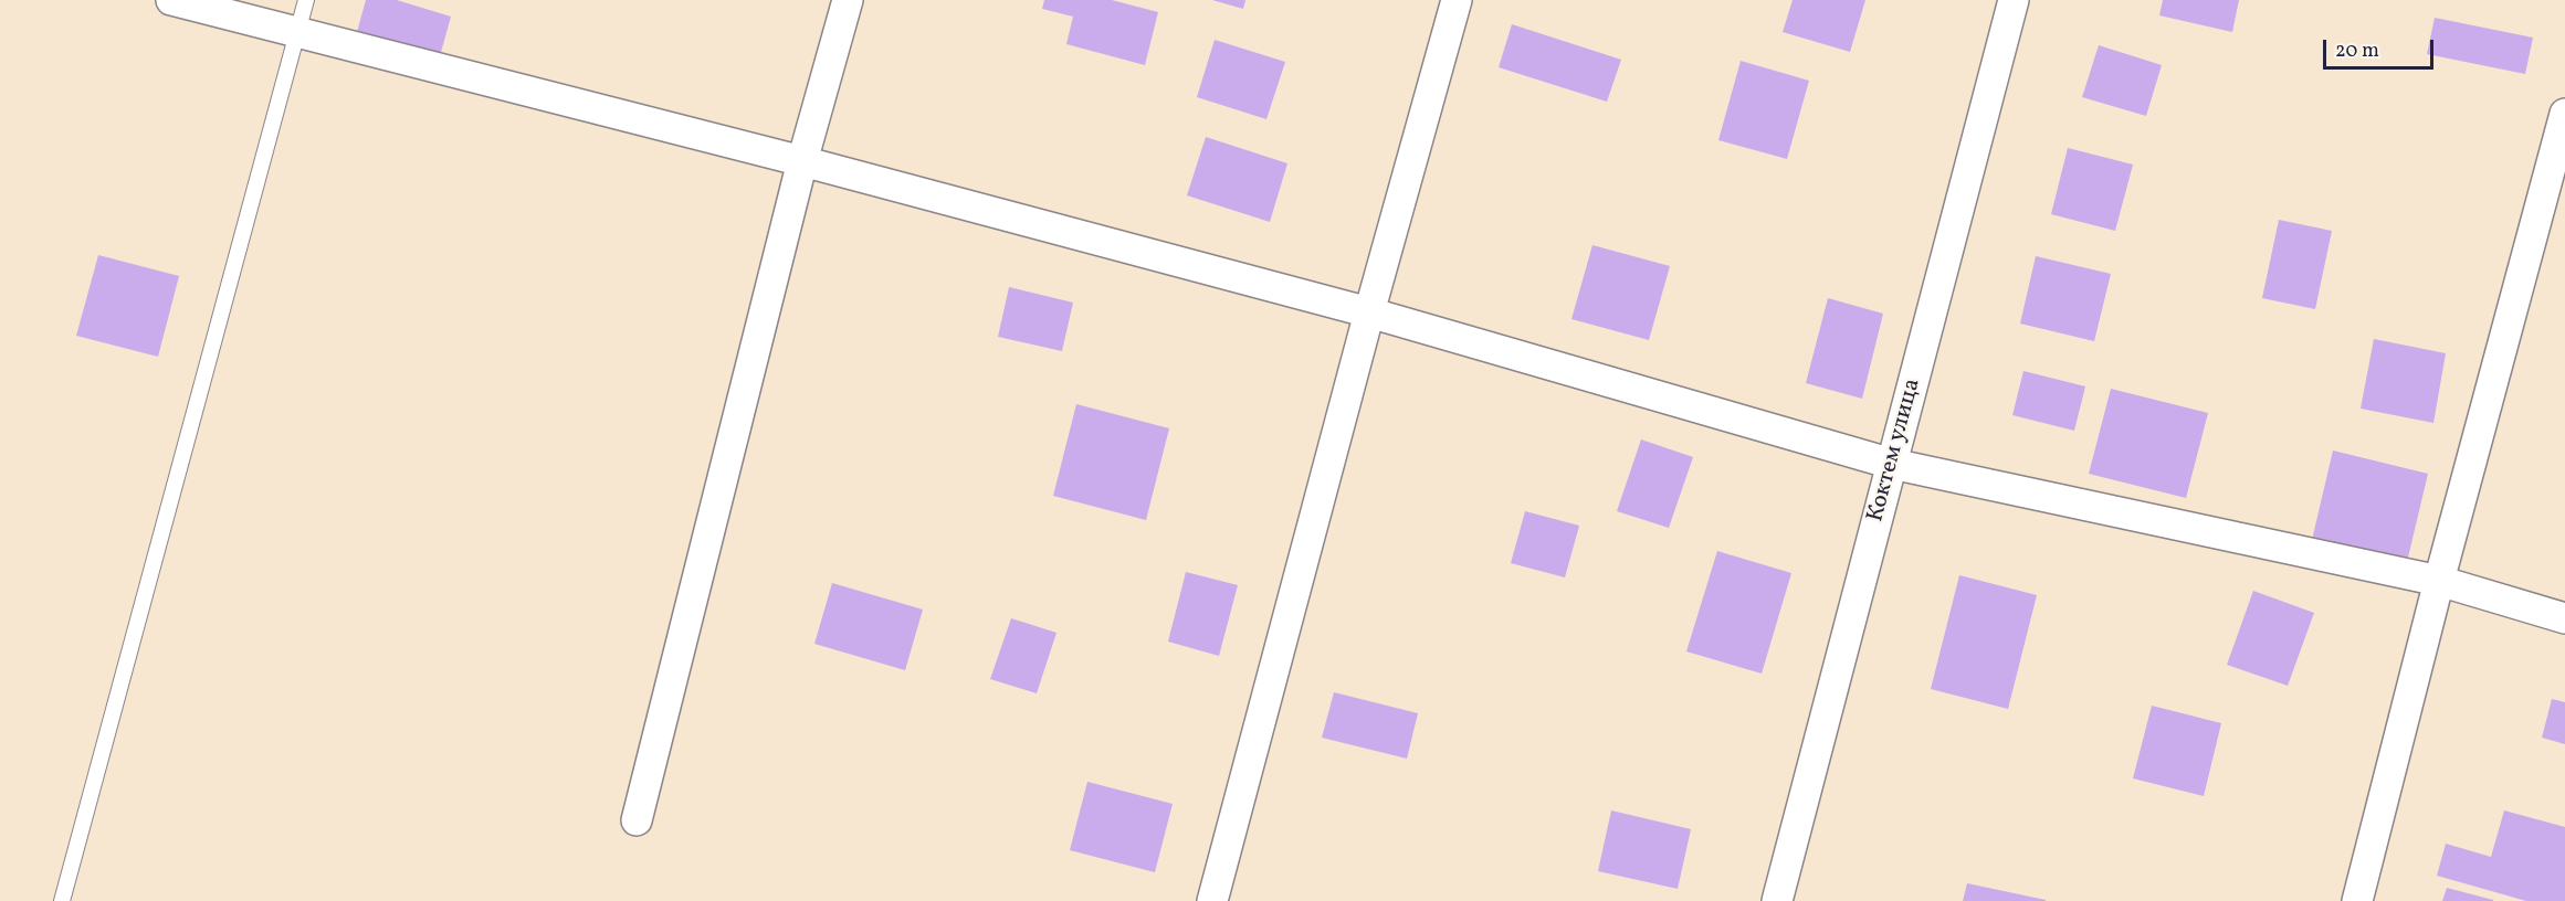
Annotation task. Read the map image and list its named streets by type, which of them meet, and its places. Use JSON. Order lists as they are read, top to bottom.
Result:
{
  "streets": {
    "street": ["Коктем улица"]
  },
  "scale_bar": "20 m"
}
